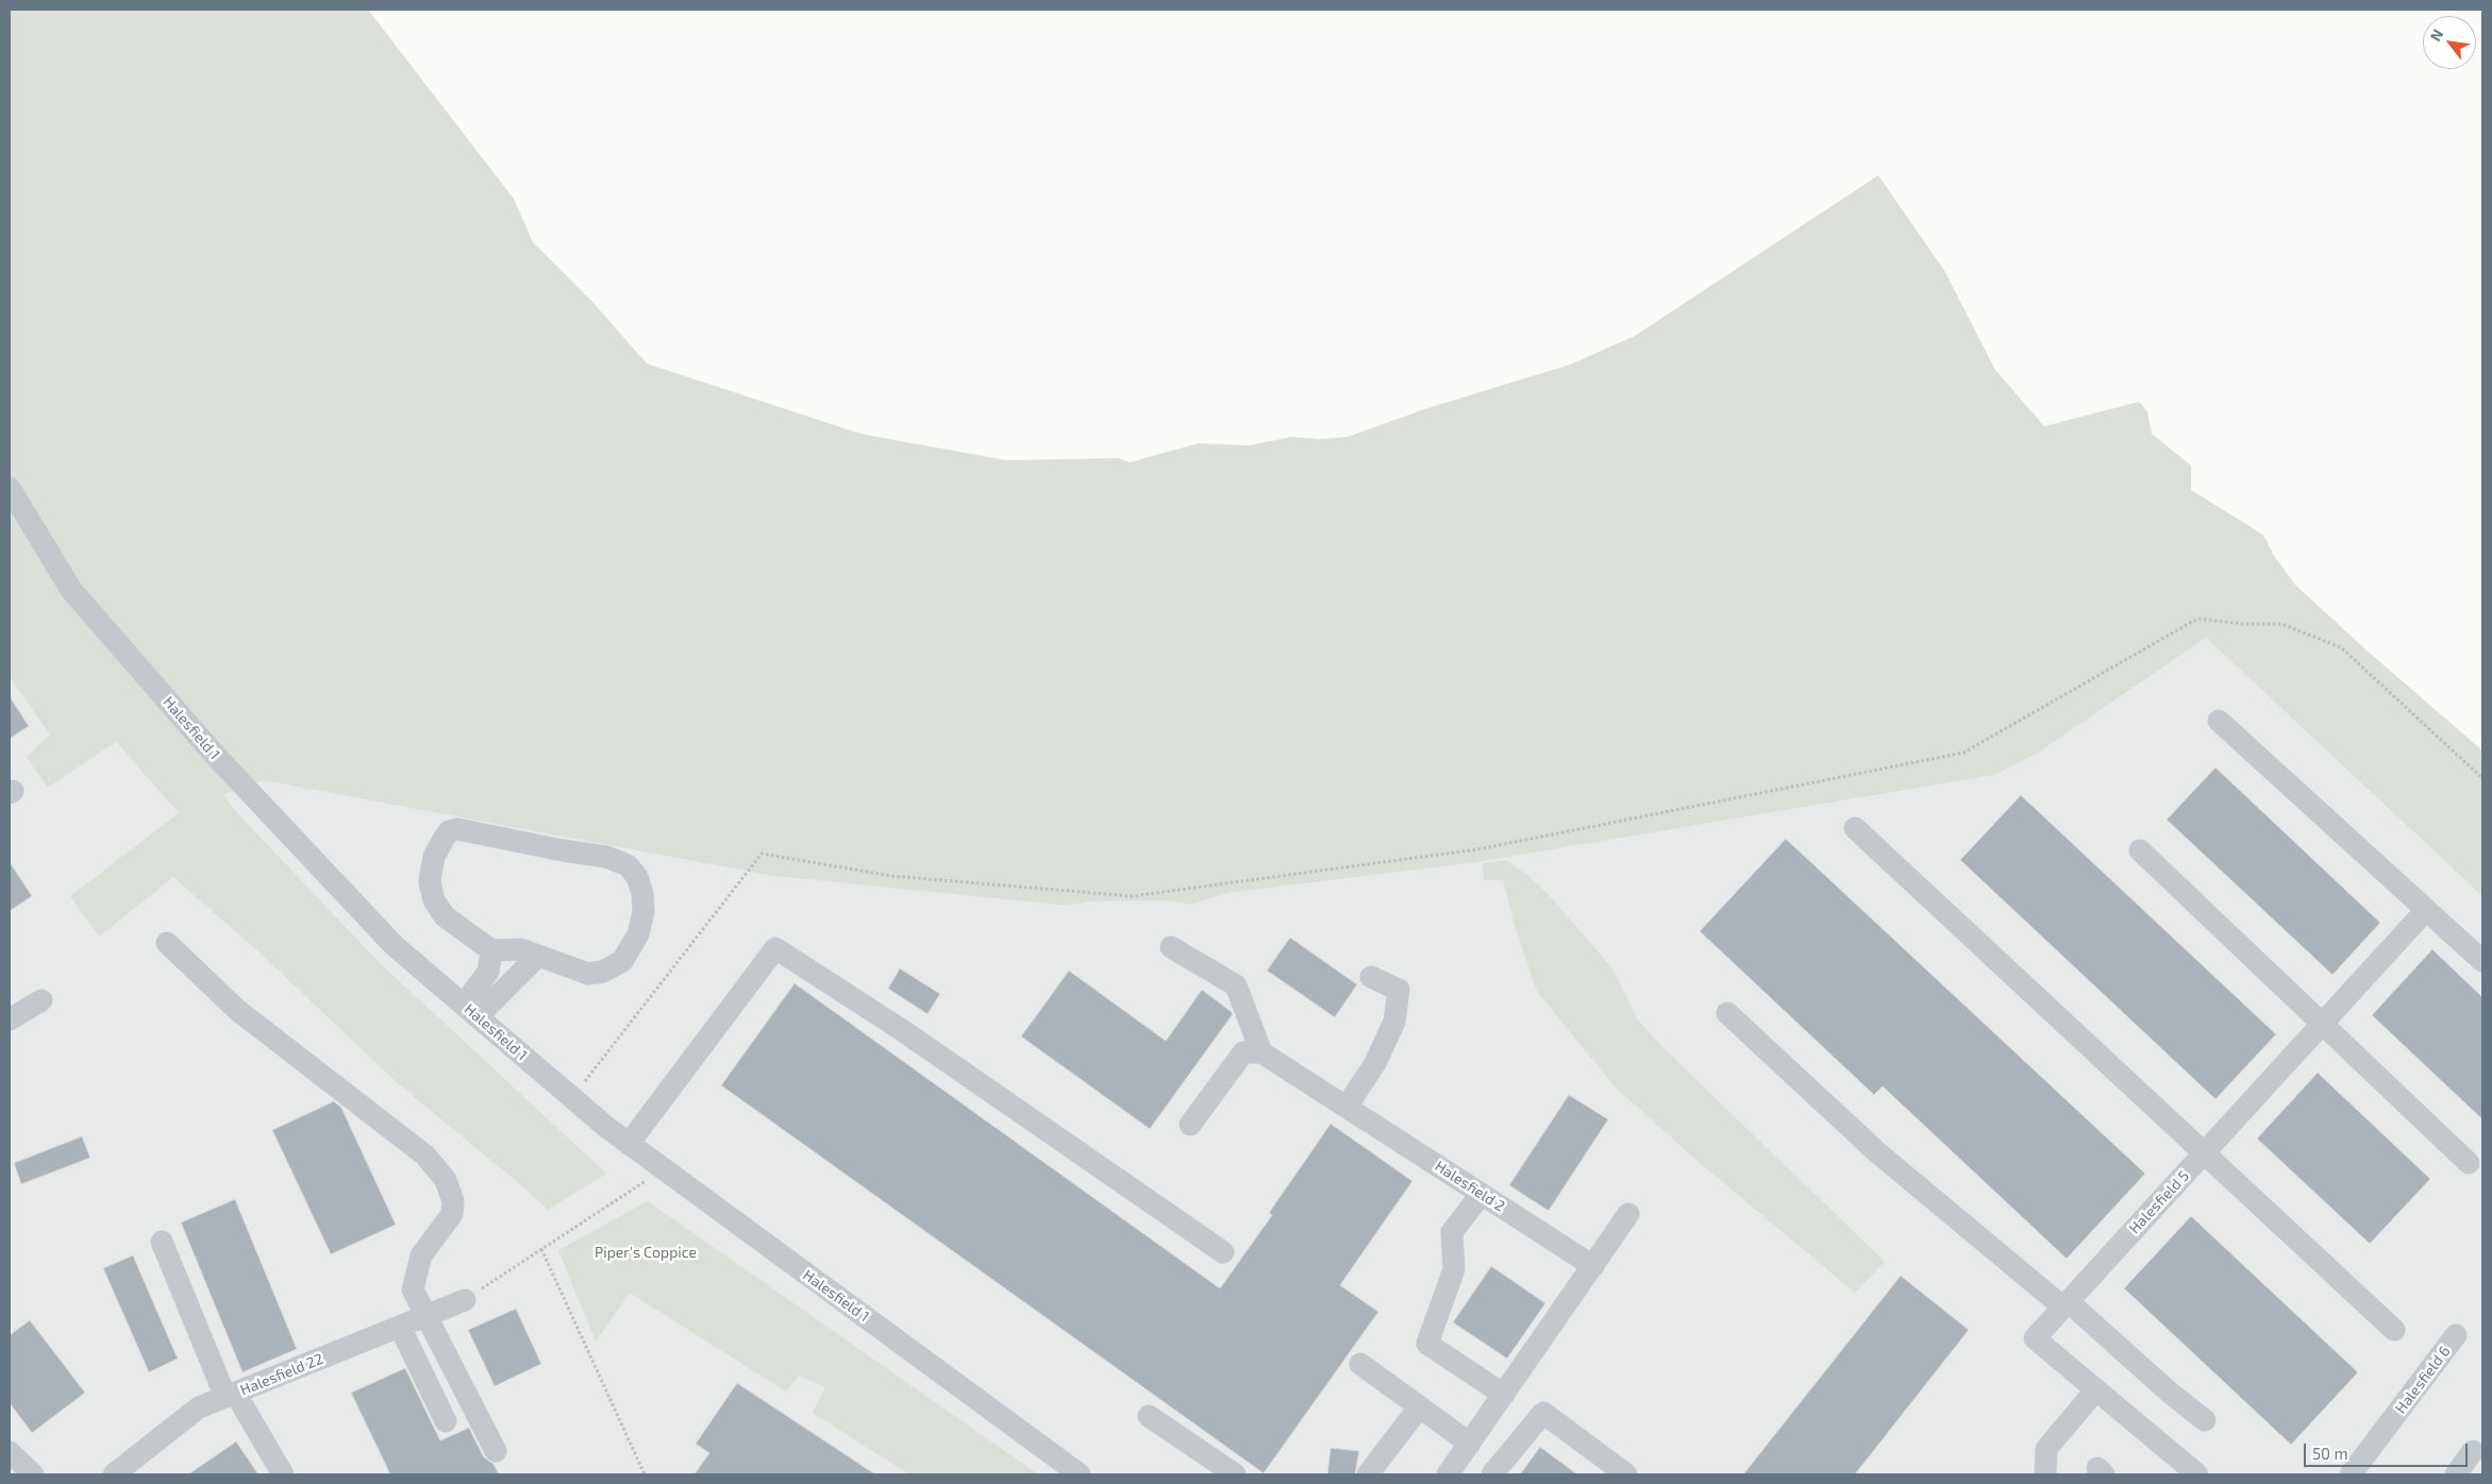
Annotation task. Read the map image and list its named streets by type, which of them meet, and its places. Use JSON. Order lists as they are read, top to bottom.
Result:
{
  "streets": {
    "street": [
      "Halesfield 1",
      "Halesfield 2",
      "Halesfield 5",
      "Halesfield 22",
      "Halesfield 6"
    ]
  },
  "parks": ["Piper's Coppice"],
  "scale_bar": "50 m",
  "north": "top left"
}
